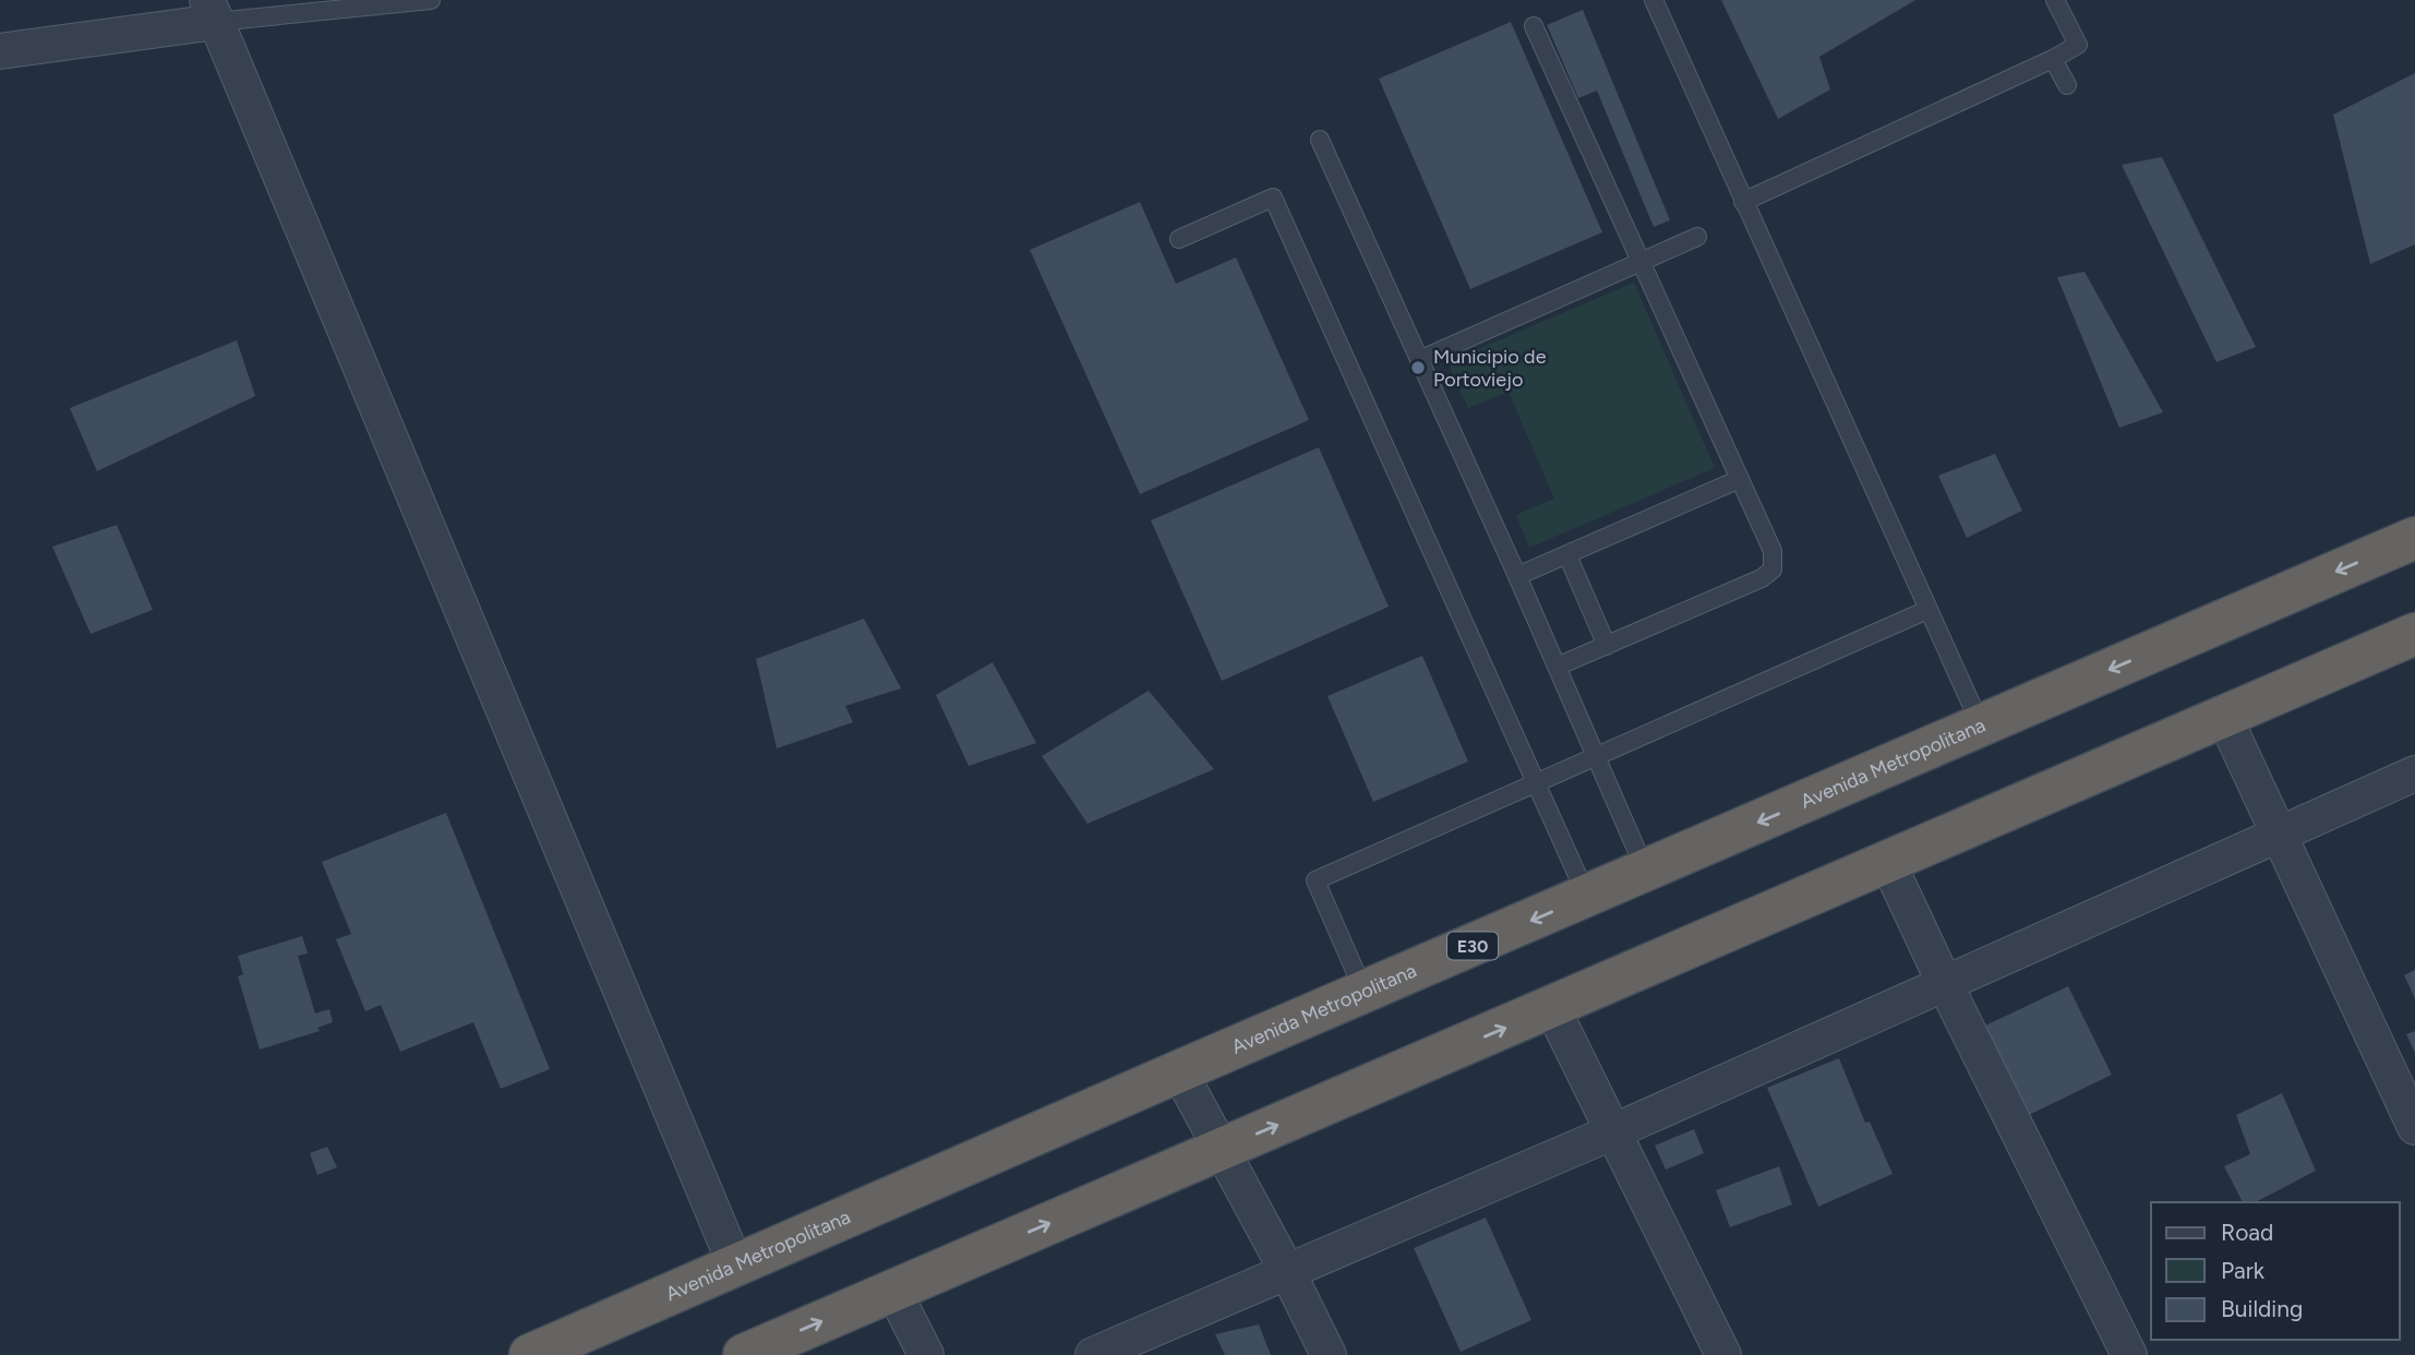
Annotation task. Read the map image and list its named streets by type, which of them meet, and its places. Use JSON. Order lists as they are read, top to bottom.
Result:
{
  "streets": {
    "highway": ["Avenida Metropolitana", "E30"]
  },
  "places": ["Municipio de Portoviejo"],
  "legend": ["Road", "Park", "Building"]
}
